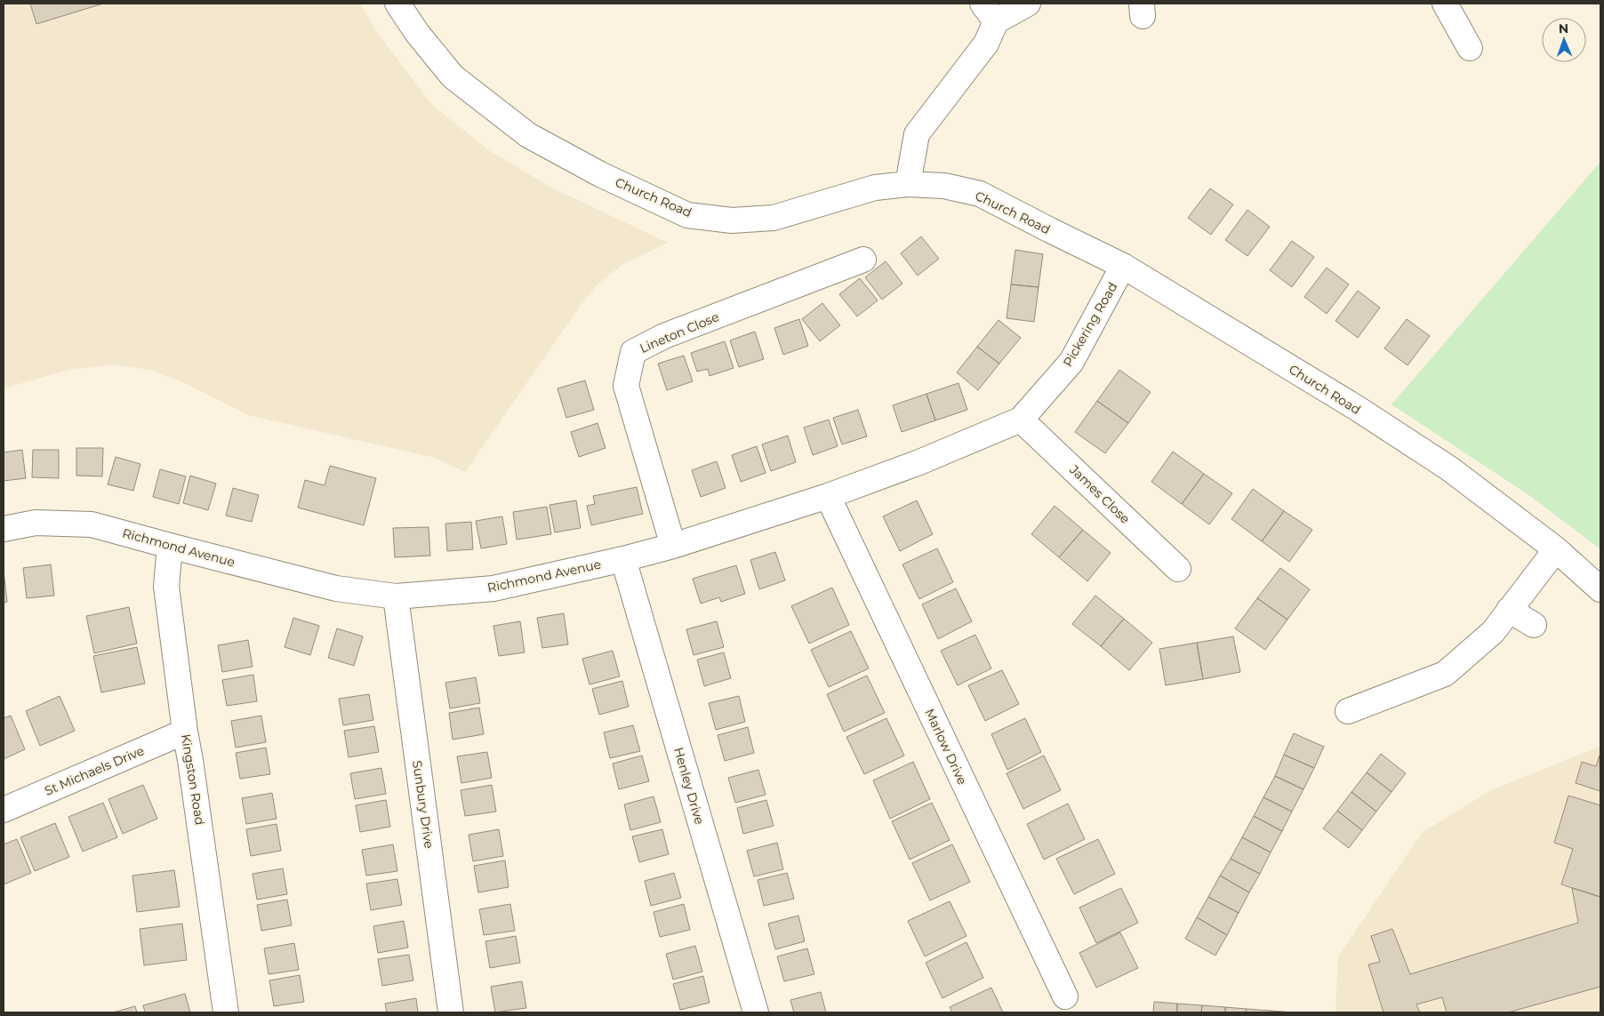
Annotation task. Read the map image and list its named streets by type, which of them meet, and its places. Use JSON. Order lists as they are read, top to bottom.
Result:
{
  "streets": {
    "street": [
      "Church Road",
      "Pickering Road",
      "Lineton Close",
      "James Close",
      "Richmond Avenue",
      "Marlow Drive",
      "St Michaels Drive",
      "Kingston Road",
      "Henley Drive",
      "Sunbury Drive"
    ]
  },
  "crossings": [
    ["Church Road", "Pickering Road"],
    ["Pickering Road", "James Close"],
    ["Pickering Road", "Richmond Avenue"],
    ["Lineton Close", "Richmond Avenue"],
    ["Richmond Avenue", "Marlow Drive"],
    ["Richmond Avenue", "Kingston Road"],
    ["Richmond Avenue", "Henley Drive"],
    ["Richmond Avenue", "Sunbury Drive"],
    ["St Michaels Drive", "Kingston Road"]
  ],
  "north": "top"
}
